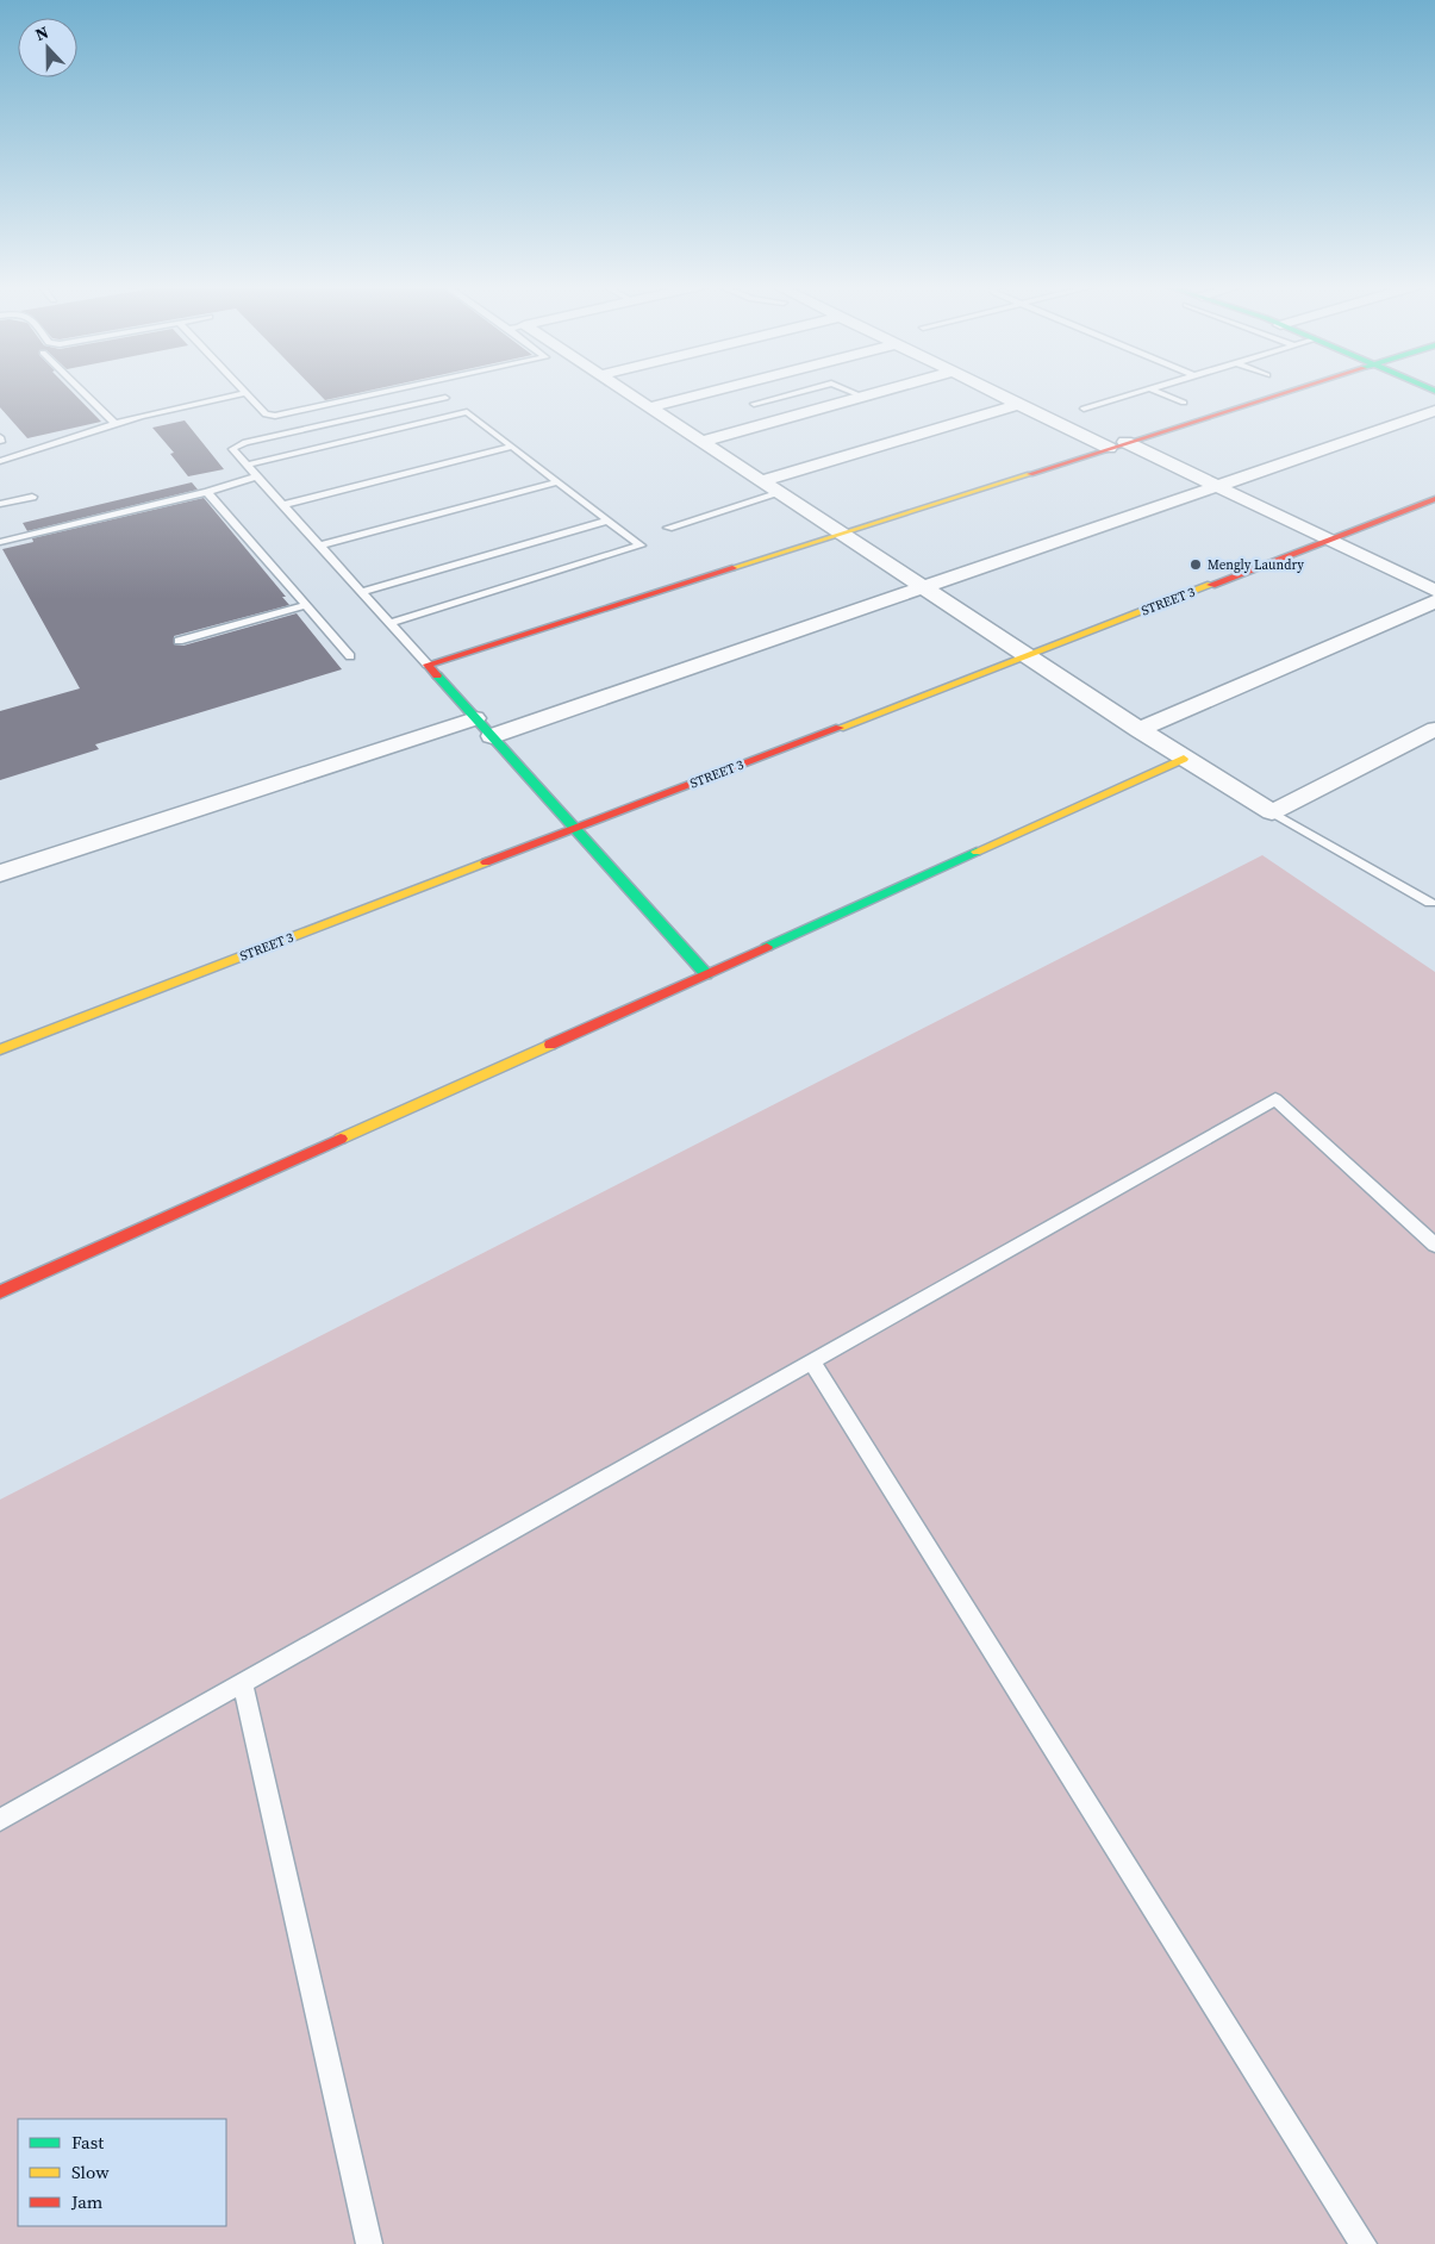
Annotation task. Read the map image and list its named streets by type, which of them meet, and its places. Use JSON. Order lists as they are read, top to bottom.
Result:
{
  "streets": {
    "street": ["STREET 3"]
  },
  "places": ["Mengly Laundry"],
  "legend": ["Fast", "Slow", "Jam"],
  "north": "top"
}
